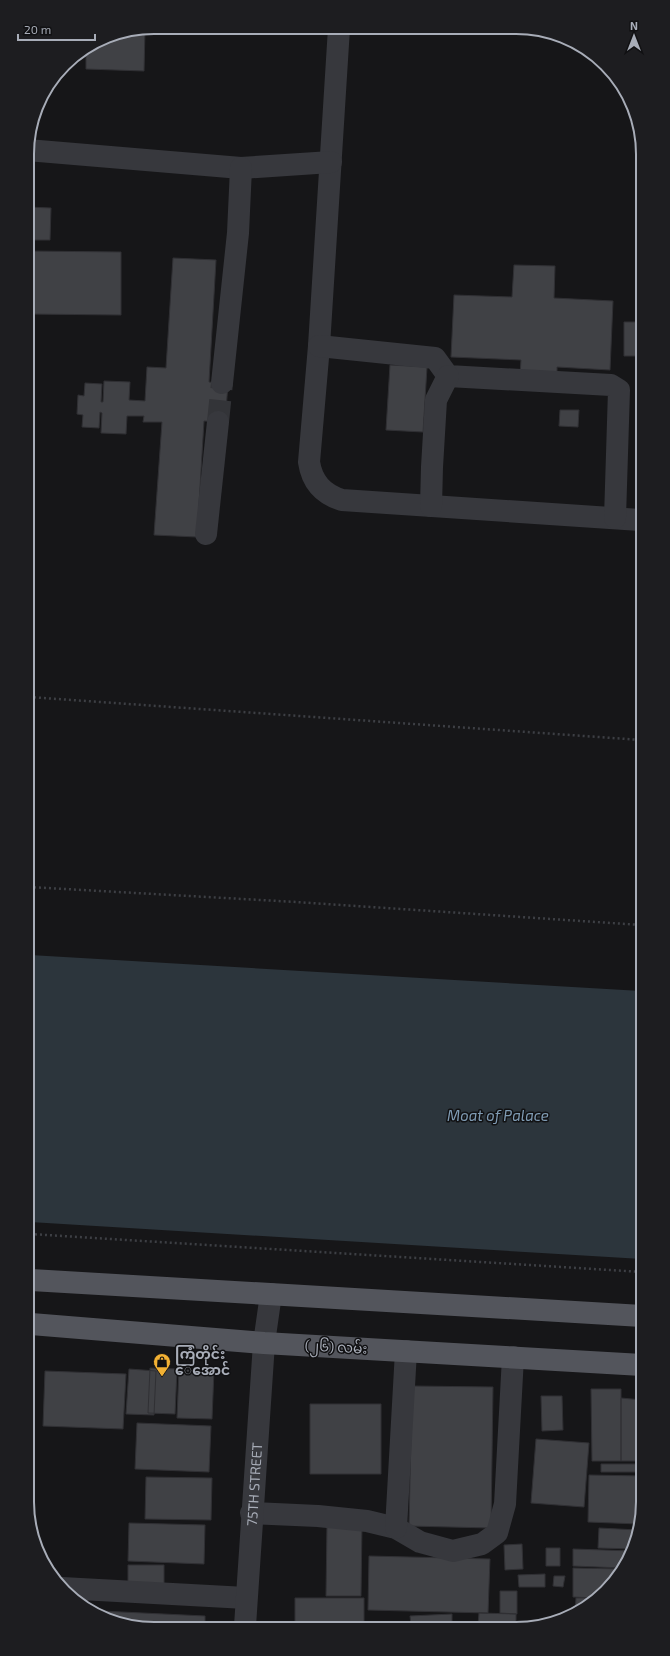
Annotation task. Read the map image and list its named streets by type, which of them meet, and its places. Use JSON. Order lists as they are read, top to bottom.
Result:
{
  "streets": {
    "main road": ["(၂၆) လမ်း"],
    "street": ["75TH STREET"]
  },
  "crossings": [
    ["(၂၆) လမ်း", "75TH STREET"]
  ],
  "water": ["Moat of Palace"],
  "places": {
    "shop": ["ကြံတိုင်း‌ ‌ေအောင်"]
  },
  "scale_bar": "20 m",
  "north": "top"
}
